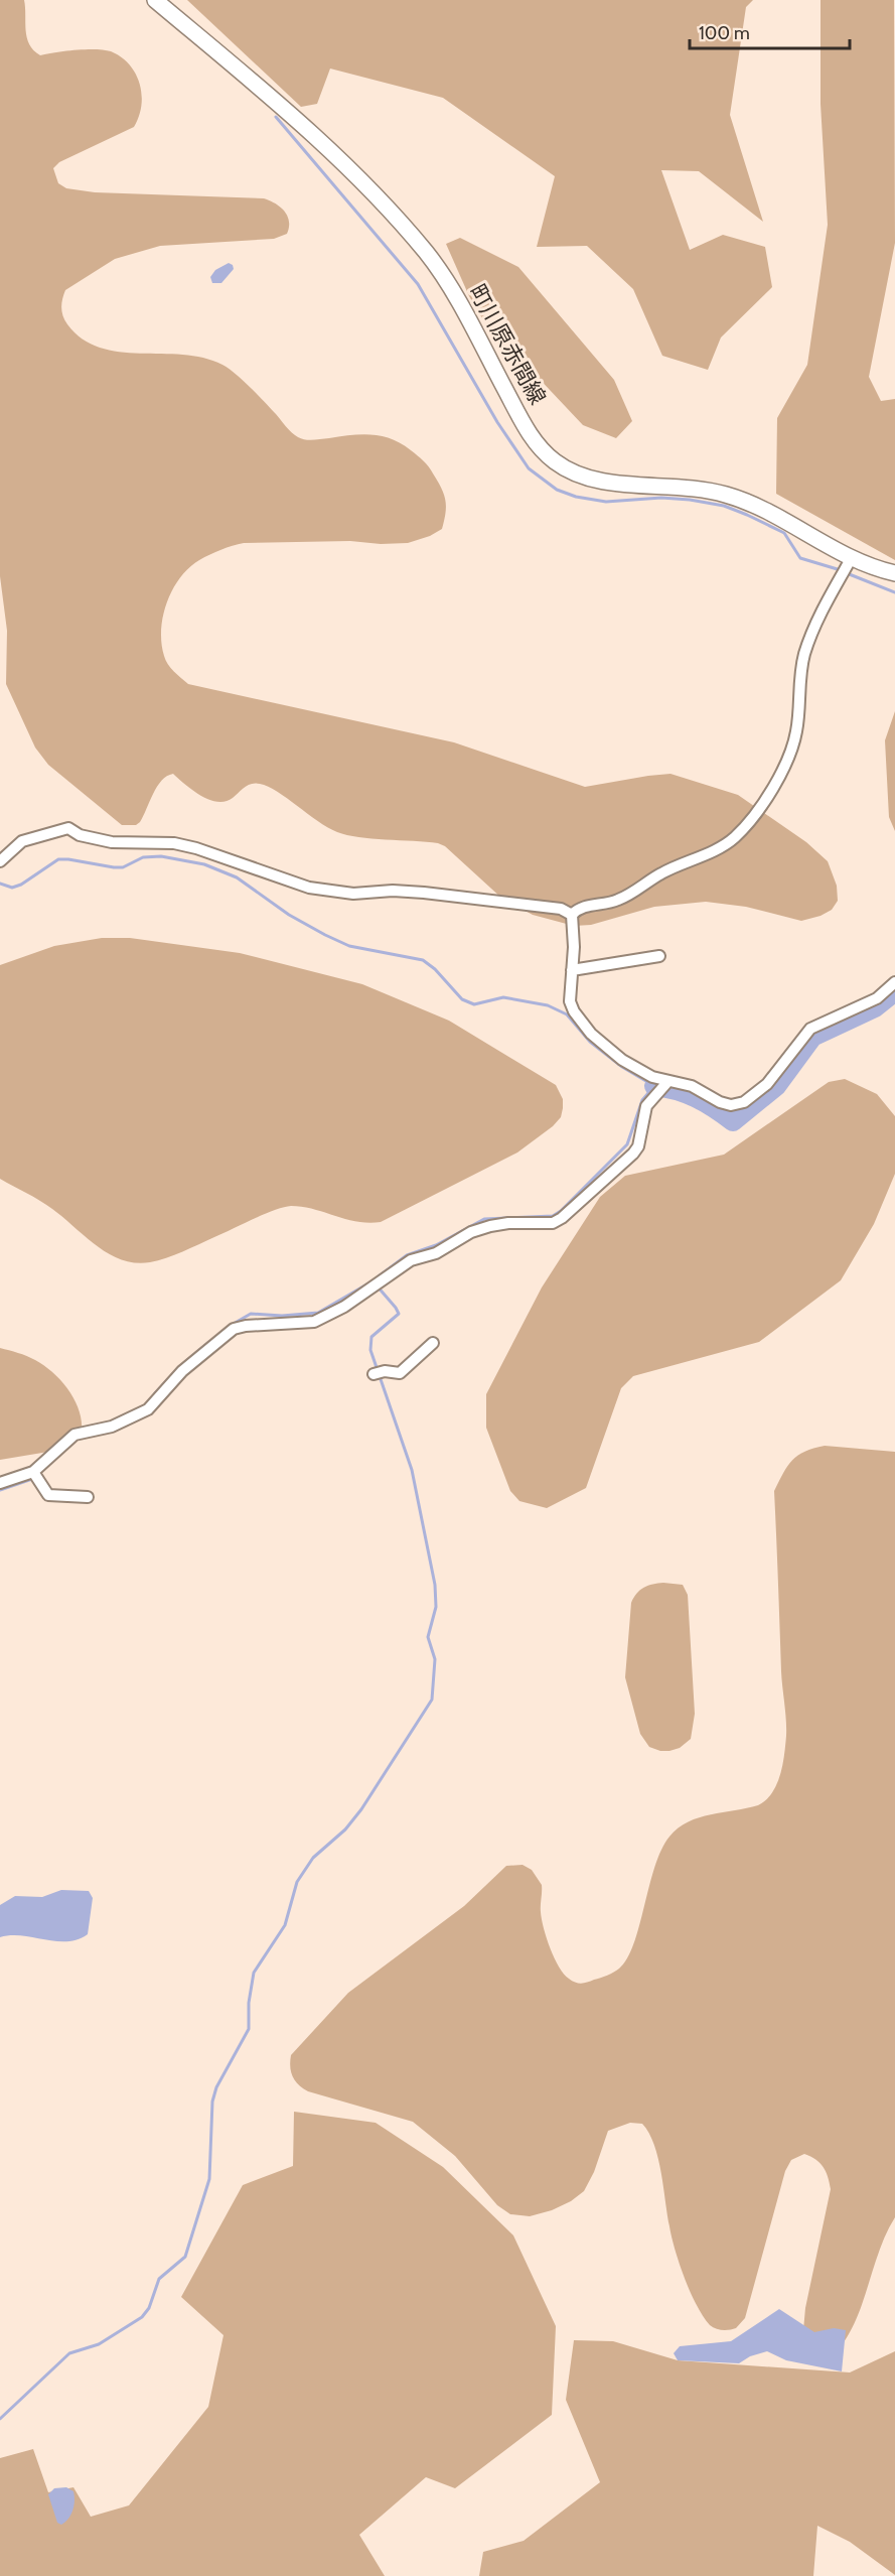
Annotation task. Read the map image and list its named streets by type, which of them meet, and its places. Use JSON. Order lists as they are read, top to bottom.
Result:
{
  "streets": {
    "main road": ["町川原赤間線"]
  },
  "scale_bar": "100 m"
}
